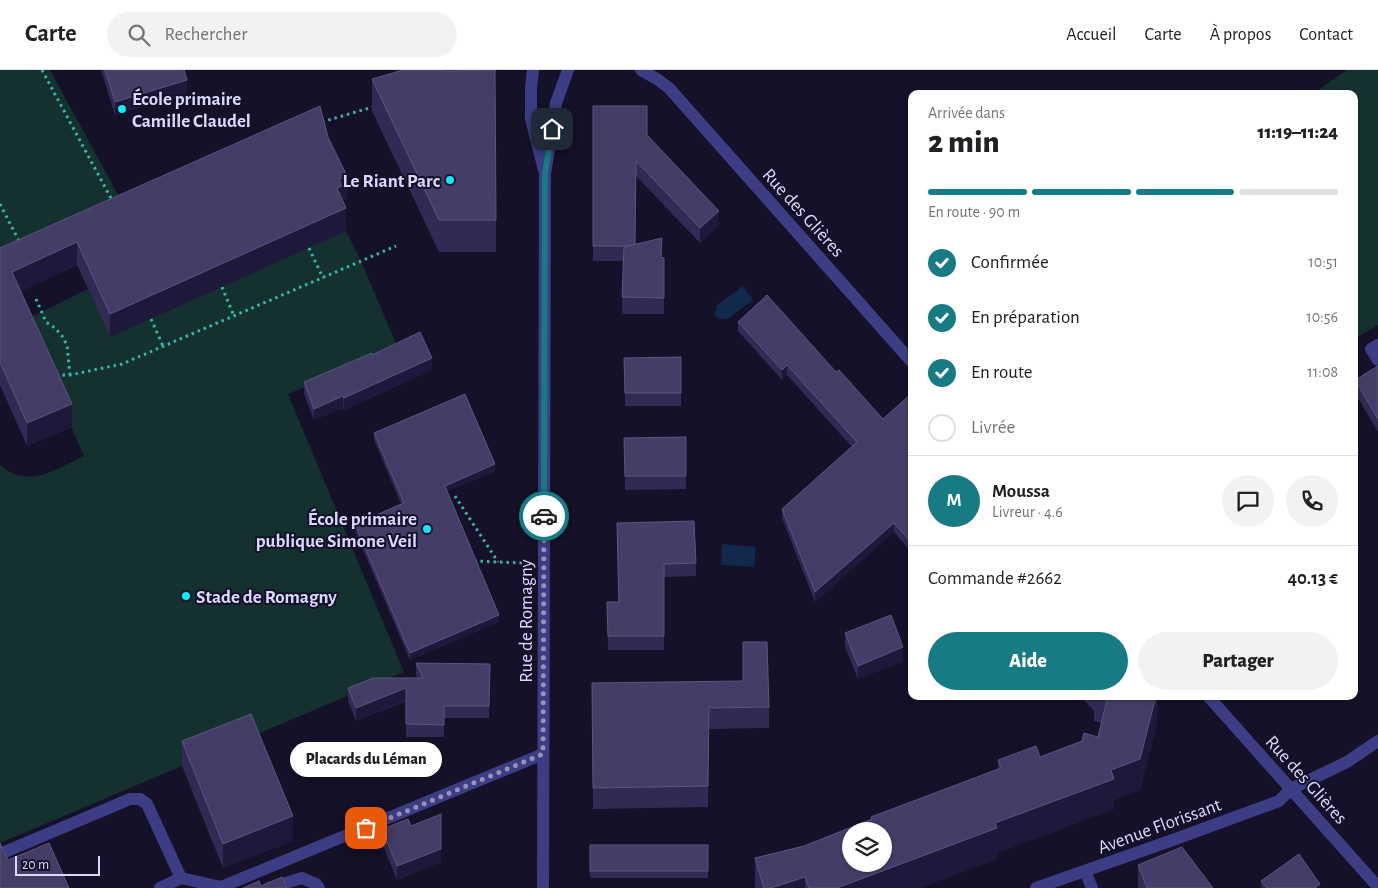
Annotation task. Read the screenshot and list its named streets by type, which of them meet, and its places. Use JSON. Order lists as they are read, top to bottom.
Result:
{
  "streets": {
    "street": ["Rue des Glières", "Rue de Romagny", "Avenue Florissant"]
  },
  "crossings": [
    ["Rue des Glières", "Avenue Florissant"]
  ],
  "places": [
    "École primaire Camille Claudel",
    "Le Riant Parc",
    "École primaire publique Simone Veil",
    "Stade de Romagny",
    "Placards du Léman"
  ],
  "scale_bar": "20 m",
  "page": {
    "header": "Carte",
    "search": "Rechercher",
    "nav": [
      "Accueil",
      "Carte",
      "À propos",
      "Contact"
    ],
    "heading": ["2 min", "Arrivée dans", "11:19–11:24"],
    "panel": [
      "Moussa",
      "Livreur · 4.6",
      "Commande #2662",
      "40.13 €"
    ],
    "bar": "En route · 90 m",
    "list": [
      ["Confirmée", "10:51"],
      ["En préparation", "10:56"],
      ["En route", "11:08"],
      "Livrée"
    ],
    "round": "M",
    "buttons": ["Aide", "Partager"],
    "bubble": "Placards du Léman",
    "scale": "20 m"
  }
}
